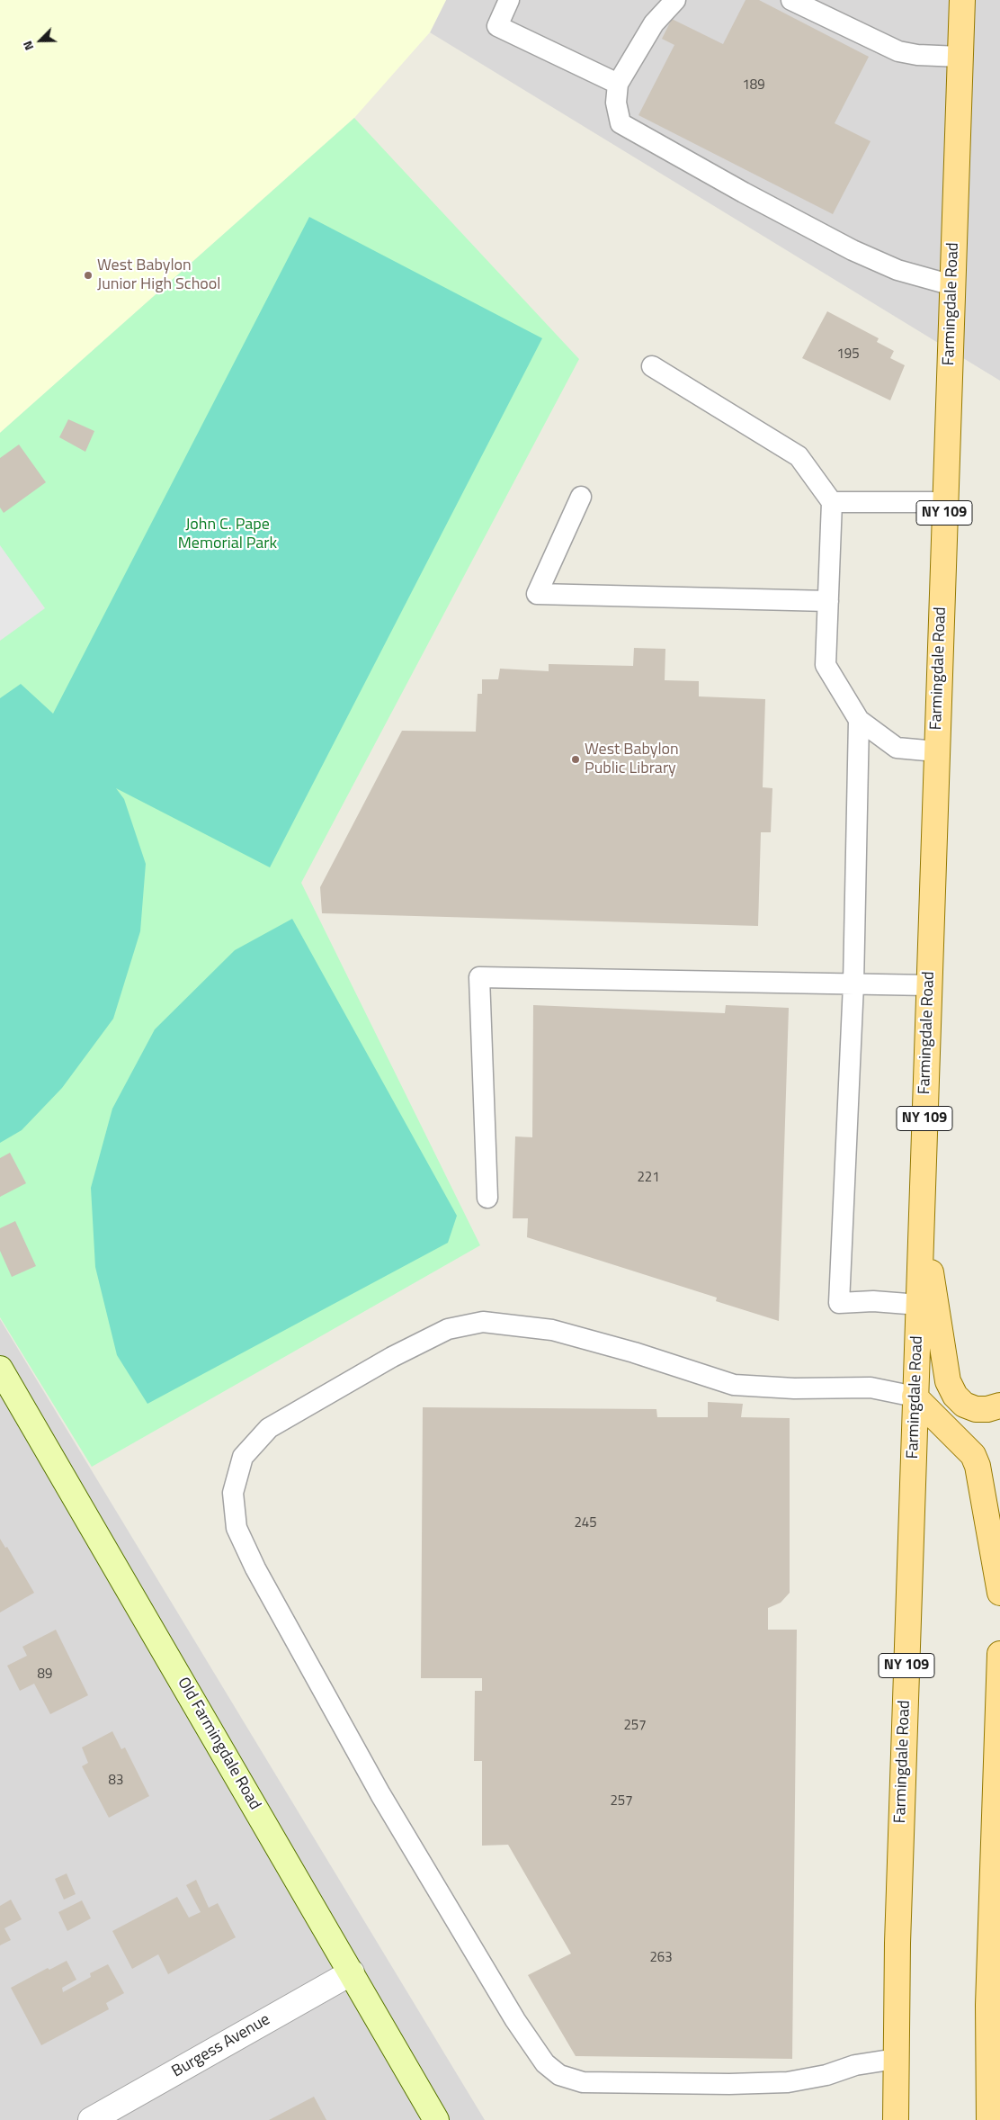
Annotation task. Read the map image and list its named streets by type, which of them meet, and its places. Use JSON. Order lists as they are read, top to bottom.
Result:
{
  "streets": {
    "main road": ["Farmingdale Road", "NY 109"],
    "street": ["Old Farmingdale Road", "Burgess Avenue"]
  },
  "crossings": [
    ["Old Farmingdale Road", "Burgess Avenue"]
  ],
  "parks": ["John C. Pape Memorial Park"],
  "places": ["West Babylon Junior High School", "West Babylon Public Library"],
  "house_numbers": [
    "189",
    "195",
    "221",
    "245",
    "89",
    "257",
    "83",
    "257",
    "263"
  ],
  "north": "bottom left"
}
